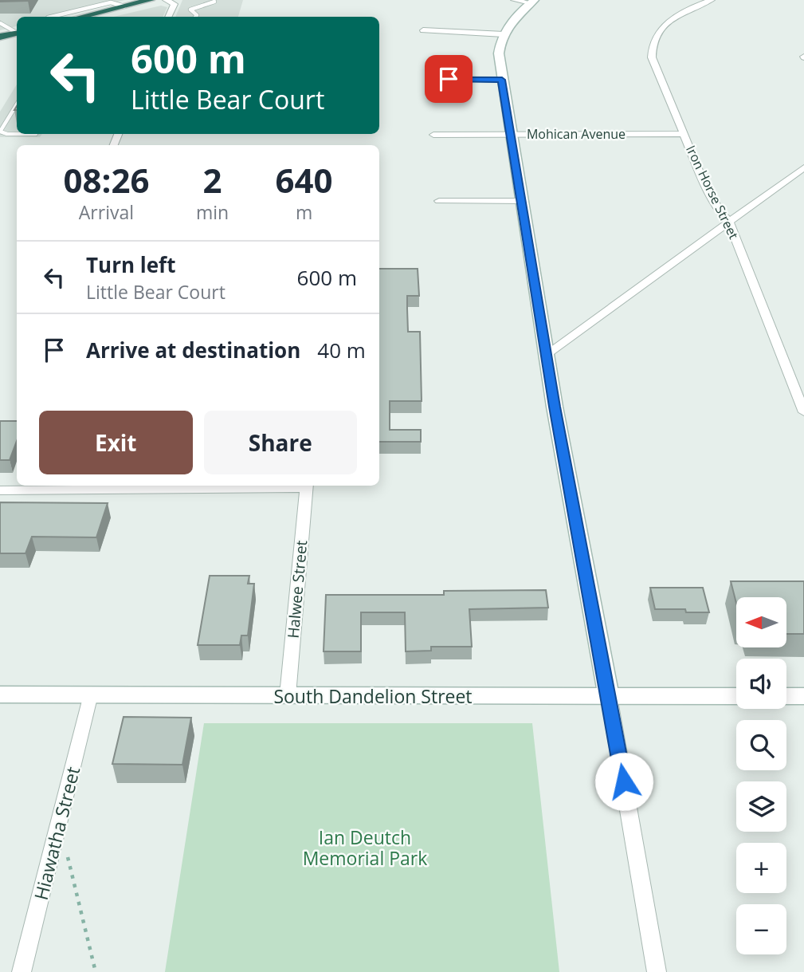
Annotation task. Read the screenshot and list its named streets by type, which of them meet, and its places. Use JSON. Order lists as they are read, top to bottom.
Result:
{
  "streets": {
    "street": [
      "Mohican Avenue",
      "Iron Horse Street",
      "Halwee Street",
      "South Dandelion Street",
      "Hiawatha Street"
    ]
  },
  "crossings": [
    ["Mohican Avenue", "Iron Horse Street"],
    ["Halwee Street", "South Dandelion Street"],
    ["South Dandelion Street", "Hiawatha Street"]
  ],
  "parks": ["Ian Deutch Memorial Park"],
  "north": "left",
  "page": {
    "turn": ["600 m", "Little Bear Court"],
    "eta": [
      "08:26",
      "Arrival",
      "2",
      "min",
      "640",
      "m"
    ],
    "list": [
      {
        "name": "Turn left",
        "note": "Little Bear Court",
        "value": "600 m"
      },
      {
        "name": "Arrive at destination",
        "value": "40 m"
      }
    ],
    "buttons": ["Exit", "Share"],
    "map_buttons": ["+", "−"]
  }
}
